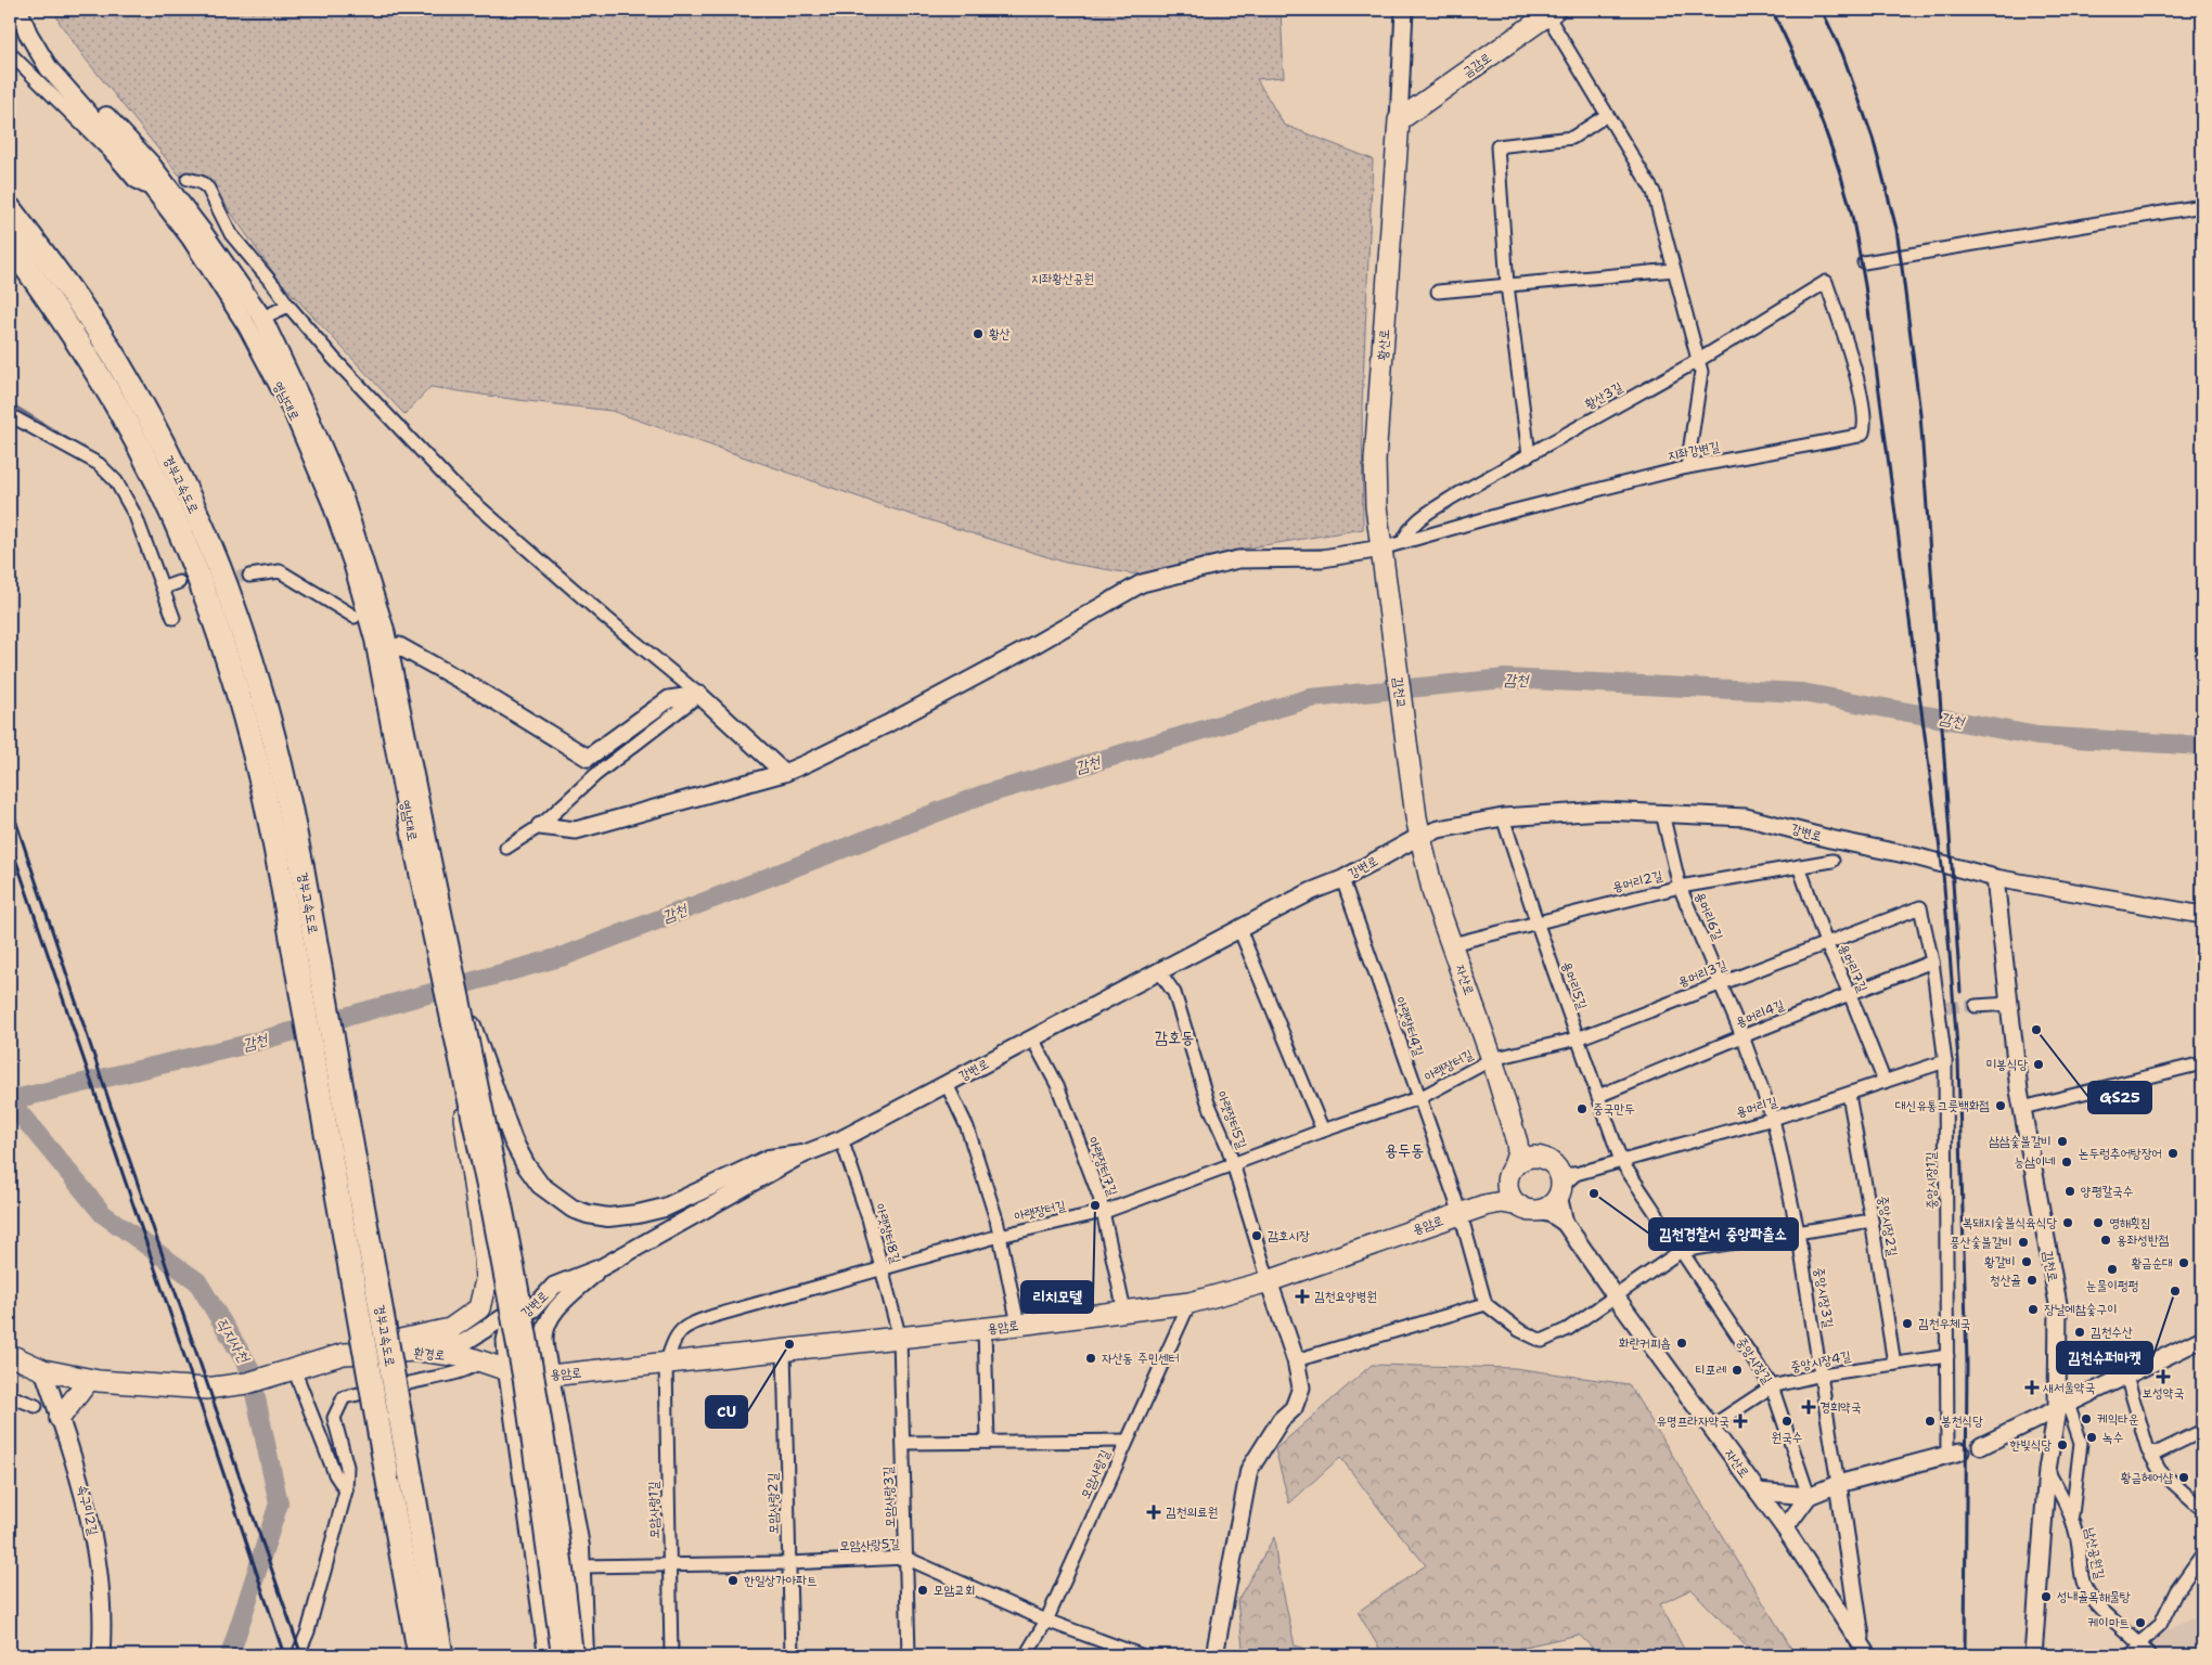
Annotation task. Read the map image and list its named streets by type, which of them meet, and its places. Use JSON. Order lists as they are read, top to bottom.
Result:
{
  "streets": {
    "highway": ["경부고속도로"],
    "main road": [
      "금감로",
      "황산로",
      "영남대로",
      "김천교",
      "자산로",
      "용암로",
      "환경로"
    ],
    "street": [
      "황산3길",
      "지좌강변길",
      "강변로",
      "용머리2길",
      "용머리6길",
      "용머리7길",
      "용머리3길",
      "용머리5길",
      "용머리4길",
      "아랫장터4길",
      "아랫장터길",
      "용머리길",
      "아랫장터5길",
      "아랫장터7길",
      "중앙시장1길",
      "중앙시장2길",
      "아랫장터8길",
      "김천로",
      "중앙시장3길",
      "중앙시장길",
      "중앙시장4길",
      "모암사랑길",
      "모암사랑3길",
      "모암사랑2길",
      "속구미2길",
      "모암사랑1길",
      "모암사랑5길",
      "남산공원길"
    ]
  },
  "crossings": [
    ["금감로", "황산로"],
    ["황산로", "지좌강변길"],
    ["황산로", "김천교"],
    ["황산3길", "지좌강변길"],
    ["김천교", "강변로"],
    ["김천교", "자산로"],
    ["강변로", "용머리6길"],
    ["강변로", "자산로"],
    ["강변로", "용머리5길"],
    ["강변로", "아랫장터4길"],
    ["강변로", "아랫장터5길"],
    ["강변로", "아랫장터7길"],
    ["강변로", "용암로"],
    ["강변로", "아랫장터8길"],
    ["강변로", "김천로"],
    ["강변로", "환경로"],
    ["용머리2길", "용머리6길"],
    ["용머리2길", "용머리7길"],
    ["용머리2길", "자산로"],
    ["용머리2길", "용머리5길"],
    ["용머리6길", "용머리3길"],
    ["용머리6길", "용머리4길"],
    ["용머리6길", "용머리길"],
    ["용머리6길", "중앙시장3길"],
    ["용머리7길", "용머리3길"],
    ["용머리7길", "용머리4길"],
    ["용머리7길", "용머리길"],
    ["용머리3길", "자산로"],
    ["용머리3길", "용머리5길"],
    ["용머리3길", "아랫장터길"],
    ["용머리3길", "중앙시장1길"],
    ["자산로", "아랫장터길"],
    ["자산로", "중앙시장4길"],
    ["용머리5길", "용머리4길"],
    ["용머리5길", "용머리길"],
    ["용머리5길", "중앙시장길"],
    ["용머리4길", "중앙시장1길"],
    ["아랫장터4길", "아랫장터길"],
    ["아랫장터4길", "용암로"],
    ["아랫장터길", "아랫장터5길"],
    ["아랫장터길", "아랫장터7길"],
    ["아랫장터길", "용암로"],
    ["아랫장터길", "아랫장터8길"],
    ["아랫장터길", "모암사랑1길"],
    ["용머리길", "중앙시장1길"],
    ["용머리길", "중앙시장2길"],
    ["용머리길", "중앙시장3길"],
    ["용머리길", "중앙시장길"],
    ["아랫장터5길", "용암로"],
    ["아랫장터7길", "용암로"],
    ["중앙시장1길", "중앙시장4길"],
    ["용암로", "아랫장터8길"],
    ["용암로", "환경로"],
    ["용암로", "모암사랑길"],
    ["용암로", "모암사랑3길"],
    ["용암로", "모암사랑2길"],
    ["용암로", "모암사랑1길"],
    ["중앙시장2길", "중앙시장4길"],
    ["아랫장터8길", "모암사랑3길"],
    ["김천로", "남산공원길"],
    ["중앙시장3길", "중앙시장4길"],
    ["중앙시장길", "중앙시장4길"],
    ["모암사랑길", "모암사랑5길"],
    ["모암사랑3길", "모암사랑5길"],
    ["모암사랑2길", "모암사랑5길"],
    ["모암사랑1길", "모암사랑5길"]
  ],
  "districts": ["감호동", "용두동"],
  "water": ["감천", "직지사천"],
  "parks": ["지좌황산공원"],
  "places": {
    "other": [
      "황산",
      "GS25",
      "미봉식당",
      "대신유통그릇백화점",
      "중국만두",
      "삼삼숯불갈비",
      "논두렁추어탕장어",
      "능삼이네",
      "양평칼국수",
      "김천경찰서 중앙파출소",
      "리치모텔",
      "복돼지숯불식육식당",
      "영해횟집",
      "감호시장",
      "용좌성반점",
      "풍산숯불갈비",
      "황갈비",
      "황금순대",
      "눈물이펑펑",
      "청산골",
      "김천슈퍼마켓",
      "장날에참숯구이",
      "김천우체국",
      "김천수산",
      "화란커피숍",
      "CU",
      "자산동 주민센터",
      "티포레",
      "케익타운",
      "원국수",
      "봉천식당",
      "녹수",
      "한빛식당",
      "황금헤어샵",
      "한일상가아파트",
      "모암교회",
      "성내골목해물탕",
      "케이마트"
    ],
    "health": [
      "김천요양병원",
      "보성약국",
      "새서울약국",
      "경희약국",
      "유명프라자약국",
      "김천의료원"
    ]
  }
}
